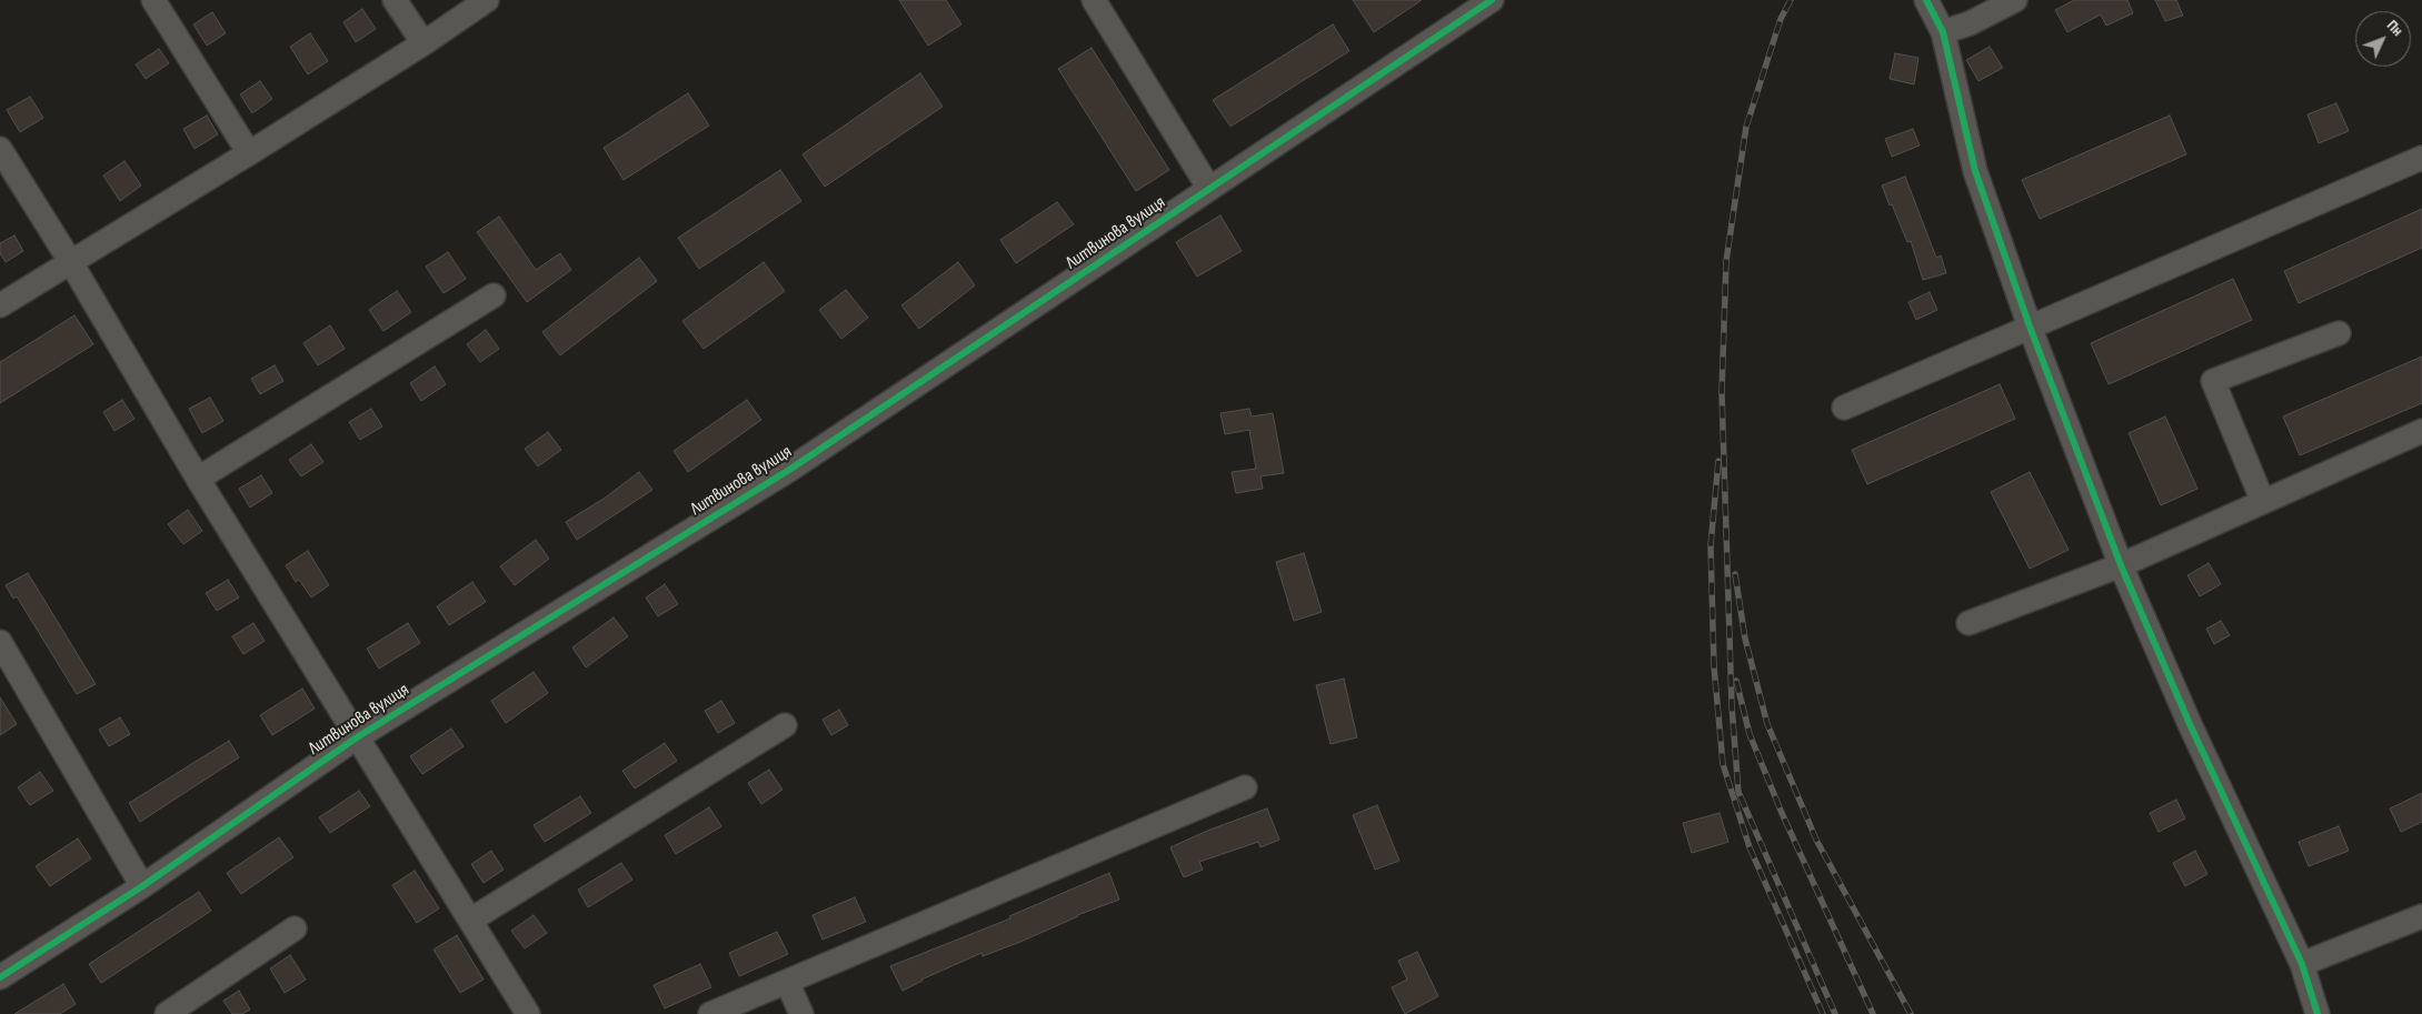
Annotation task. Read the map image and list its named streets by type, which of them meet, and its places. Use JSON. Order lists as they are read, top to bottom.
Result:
{
  "streets": {
    "street": ["Литвинова вулиця"]
  },
  "north": "top right"
}
